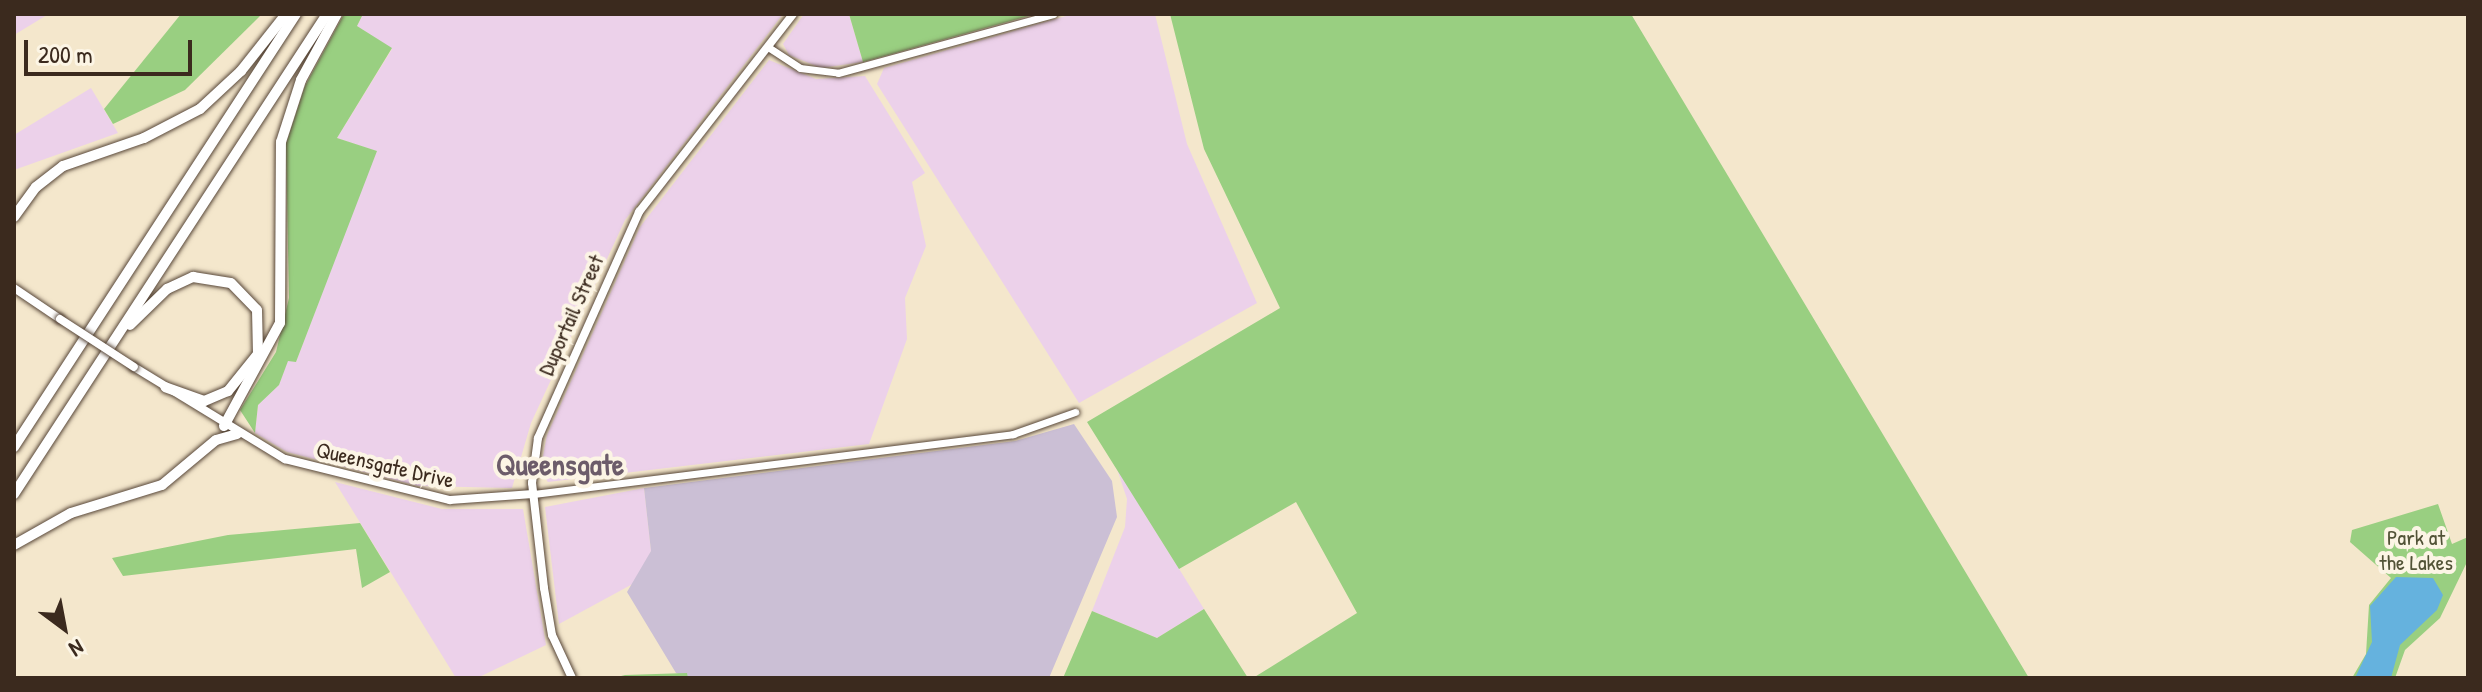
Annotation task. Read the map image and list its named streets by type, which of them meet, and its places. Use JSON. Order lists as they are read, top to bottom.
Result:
{
  "streets": {
    "main road": ["Duportail Street", "Queensgate Drive"]
  },
  "crossings": [
    ["Duportail Street", "Queensgate Drive"]
  ],
  "districts": ["Queensgate"],
  "parks": ["Park at the Lakes"],
  "scale_bar": "200 m",
  "north": "bottom right"
}
